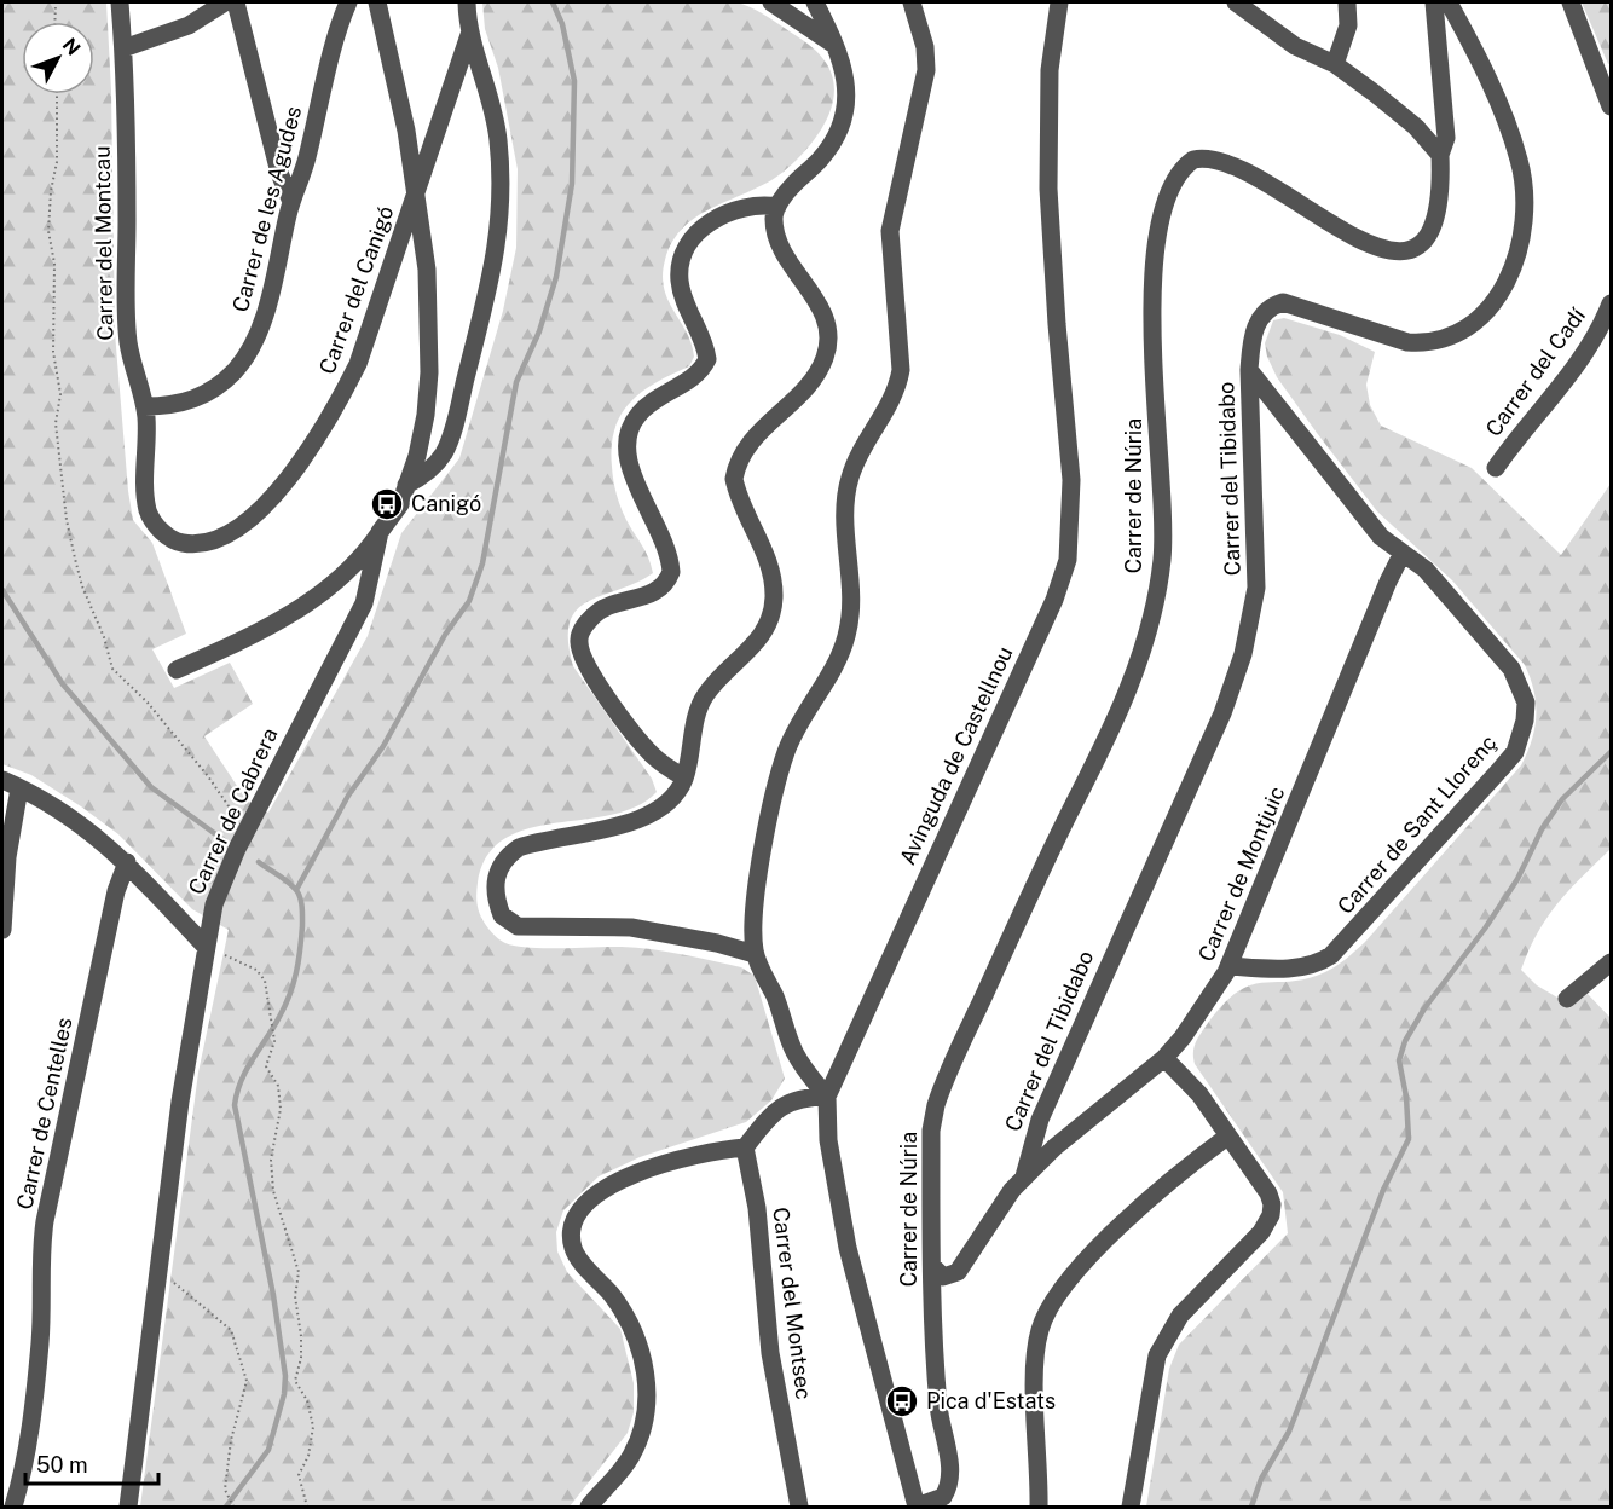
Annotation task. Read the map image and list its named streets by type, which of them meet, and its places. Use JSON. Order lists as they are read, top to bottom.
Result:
{
  "streets": {
    "street": [
      "Carrer de les Agudes",
      "Carrer del Montcau",
      "Carrer del Canigó",
      "Carrer del Cadí",
      "Carrer del Tibidabo",
      "Carrer de Núria",
      "Avinguda de Castellnou",
      "Carrer de Cabrera",
      "Carrer de Sant Llorenç",
      "Carrer de Montjuic",
      "Carrer de Centelles",
      "Carrer del Montsec"
    ]
  },
  "crossings": [
    ["Carrer de les Agudes", "Carrer del Montcau"],
    ["Carrer del Montcau", "Carrer del Canigó"],
    ["Carrer del Canigó", "Carrer de Cabrera"],
    ["Carrer del Tibidabo", "Carrer de Sant Llorenç"],
    ["Carrer del Tibidabo", "Carrer de Montjuic"],
    ["Carrer de Núria", "Avinguda de Castellnou"],
    ["Carrer de Núria", "Carrer de Montjuic"],
    ["Carrer de Sant Llorenç", "Carrer de Montjuic"]
  ],
  "places": {
    "bus stop": ["Canigó", "Pica d'Estats"]
  },
  "scale_bar": "50 m",
  "north": "top right"
}
